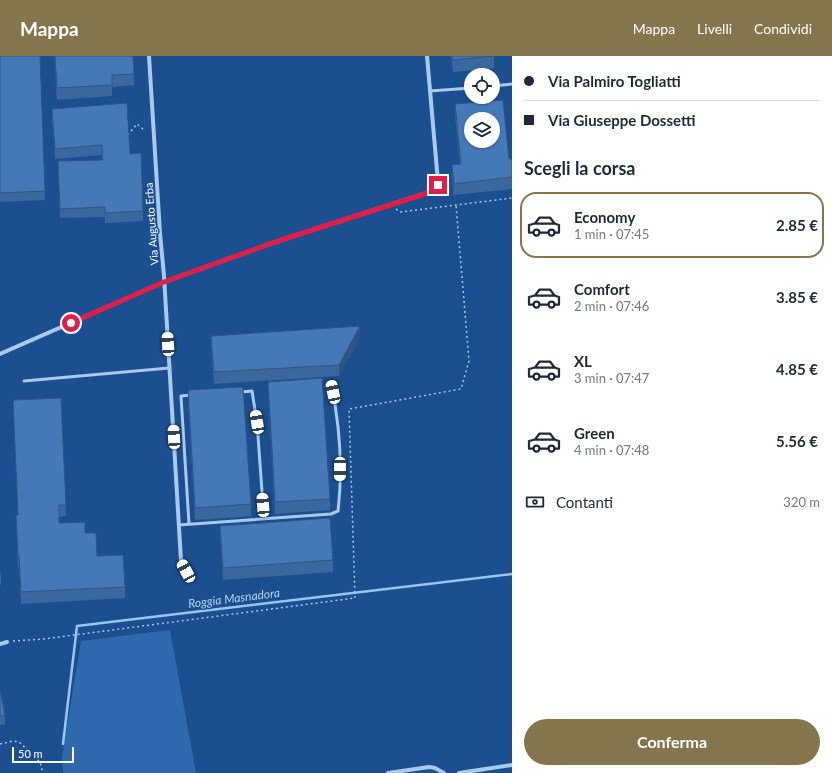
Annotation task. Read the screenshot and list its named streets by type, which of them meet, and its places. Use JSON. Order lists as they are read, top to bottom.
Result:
{
  "streets": {
    "street": ["Via Augusto Erba"]
  },
  "water": ["Roggia Masnadora"],
  "scale_bar": "50 m",
  "page": {
    "header": "Mappa",
    "nav": ["Mappa", "Livelli", "Condividi"],
    "banner": ["Via Palmiro Togliatti", "Via Giuseppe Dossetti"],
    "heading": "Scegli la corsa",
    "list": [
      {
        "name": "Economy",
        "note": "1 min · 07:45",
        "value": "2.85 €"
      },
      {
        "name": "Comfort",
        "note": "2 min · 07:46",
        "value": "3.85 €"
      },
      {
        "name": "XL",
        "note": "3 min · 07:47",
        "value": "4.85 €"
      },
      {
        "name": "Green",
        "note": "4 min · 07:48",
        "value": "5.56 €"
      }
    ],
    "pay": ["Contanti", "320 m"],
    "buttons": "Conferma",
    "scale": "50 m"
  }
}
